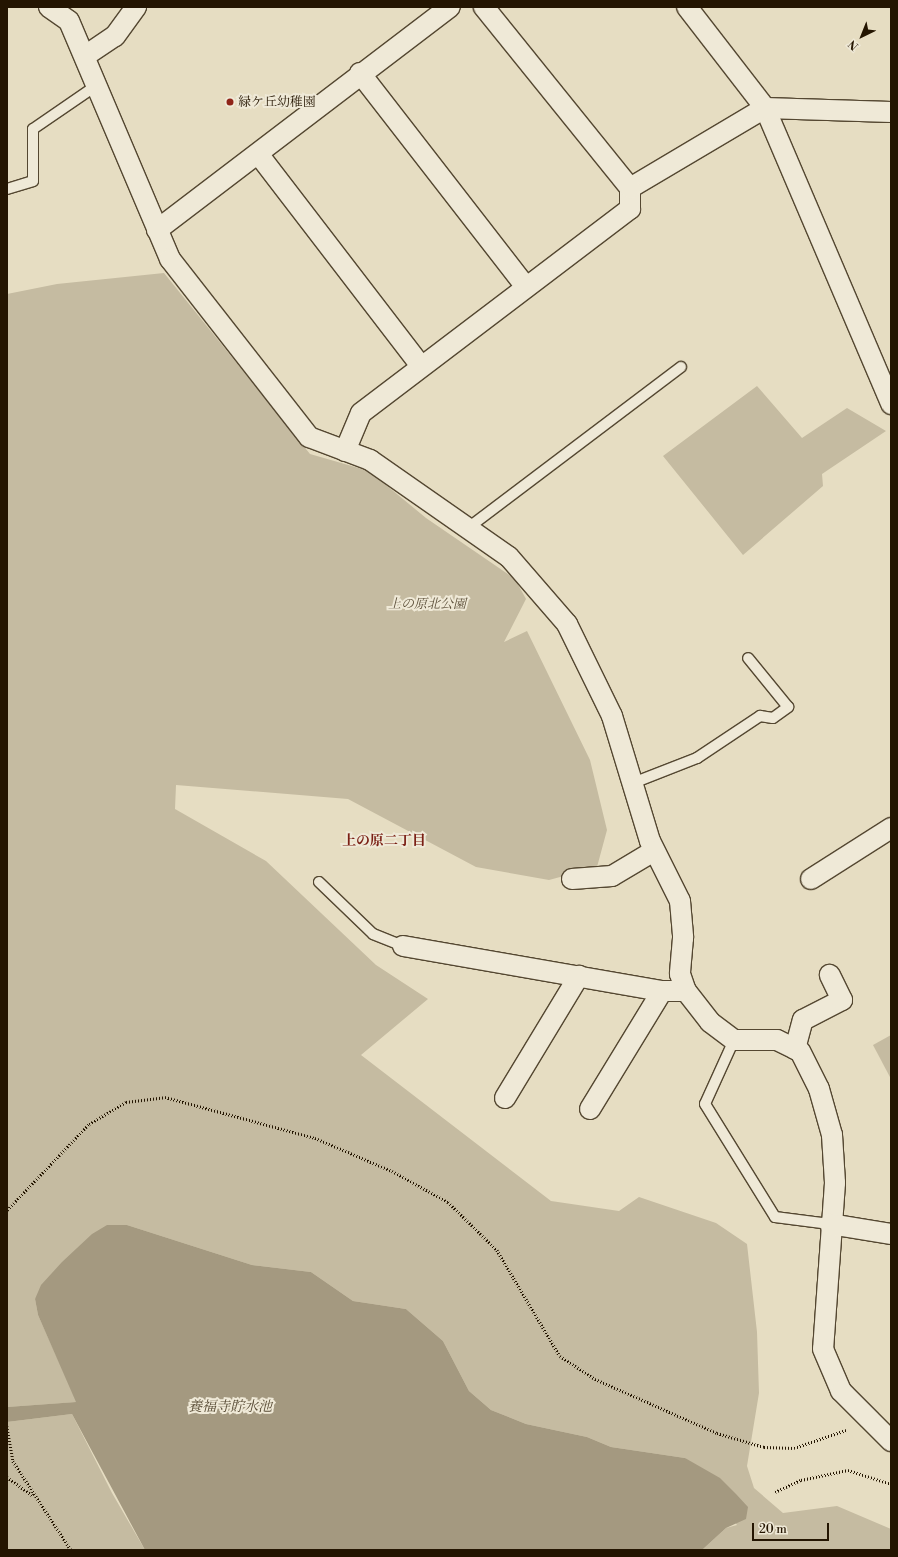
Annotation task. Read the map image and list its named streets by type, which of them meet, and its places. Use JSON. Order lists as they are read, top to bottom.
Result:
{
  "districts": ["上の原二丁目"],
  "water": ["養福寺貯水池"],
  "parks": ["上の原北公園"],
  "places": ["緑ケ丘幼稚園"],
  "scale_bar": "20 m",
  "north": "bottom left"
}
